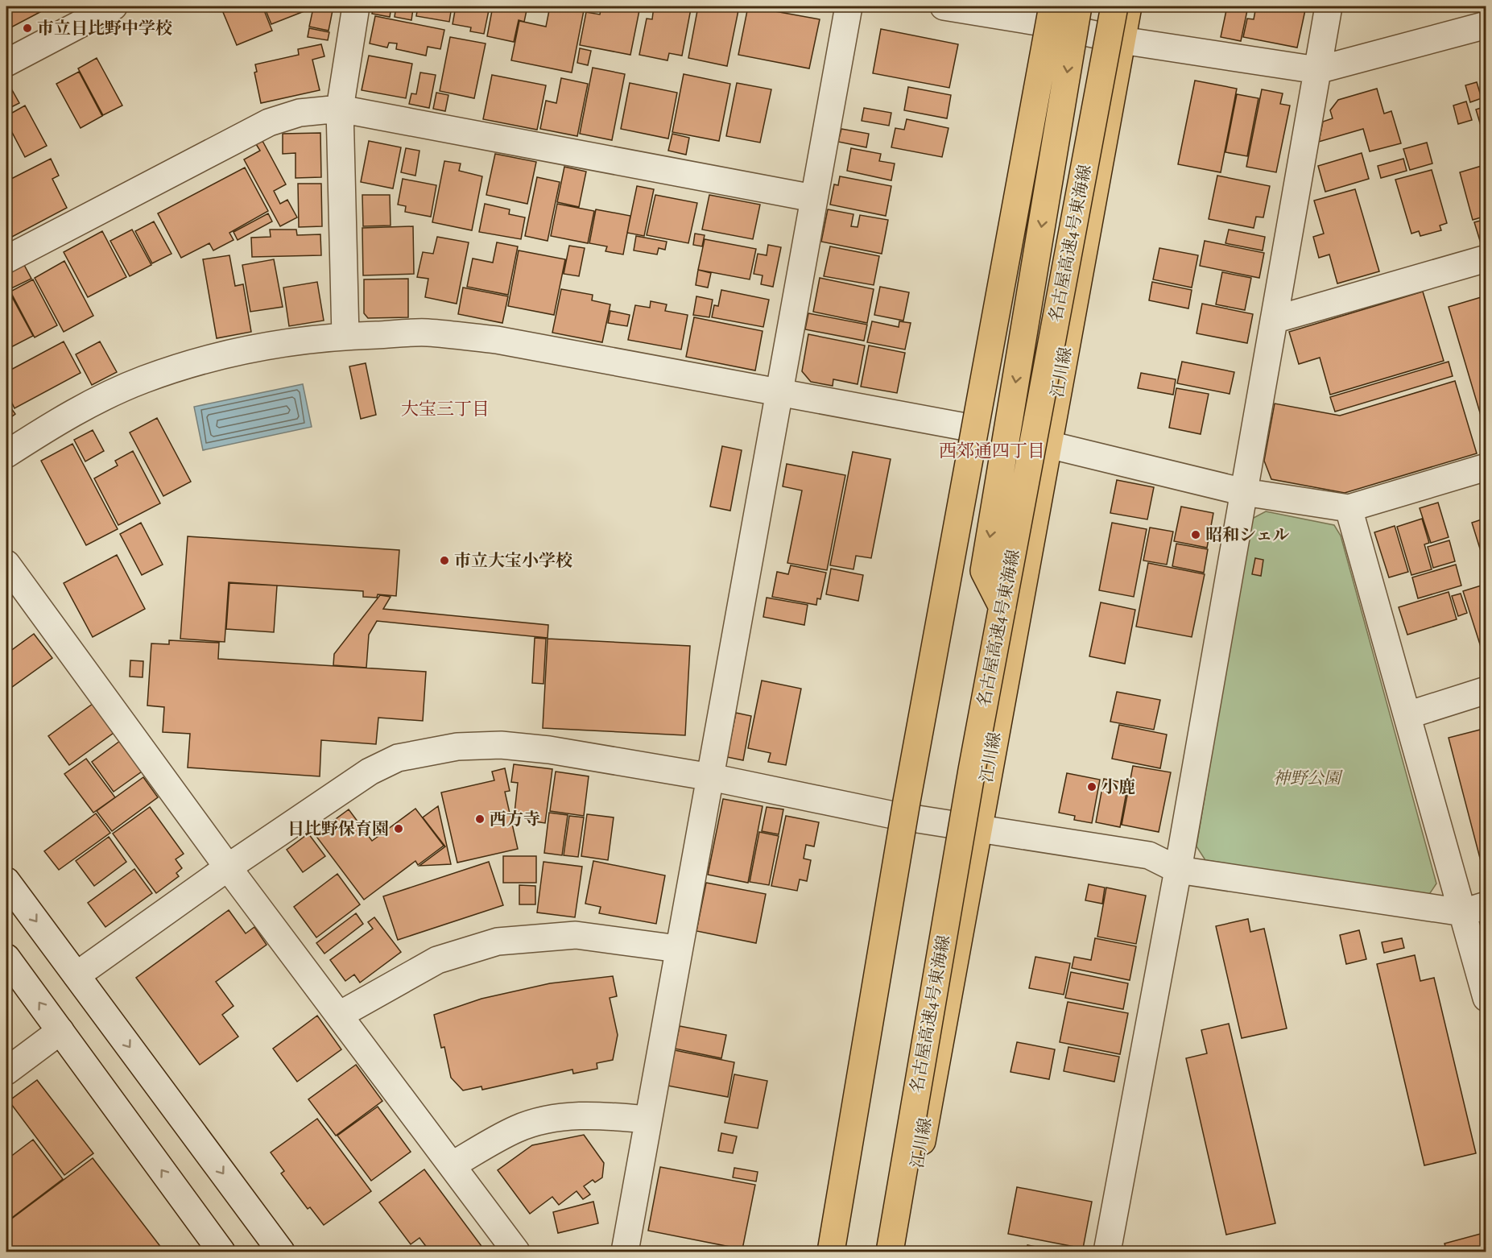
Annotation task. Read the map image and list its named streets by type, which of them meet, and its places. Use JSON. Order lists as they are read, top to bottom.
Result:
{
  "streets": {
    "main road": ["名古屋高速4号東海線", "江川線"]
  },
  "districts": ["大宝三丁目", "西郊通四丁目"],
  "parks": ["神野公園"],
  "places": [
    "市立日比野中学校",
    "昭和シェル",
    "市立大宝小学校",
    "小鹿",
    "西方寺",
    "日比野保育園"
  ]
}
